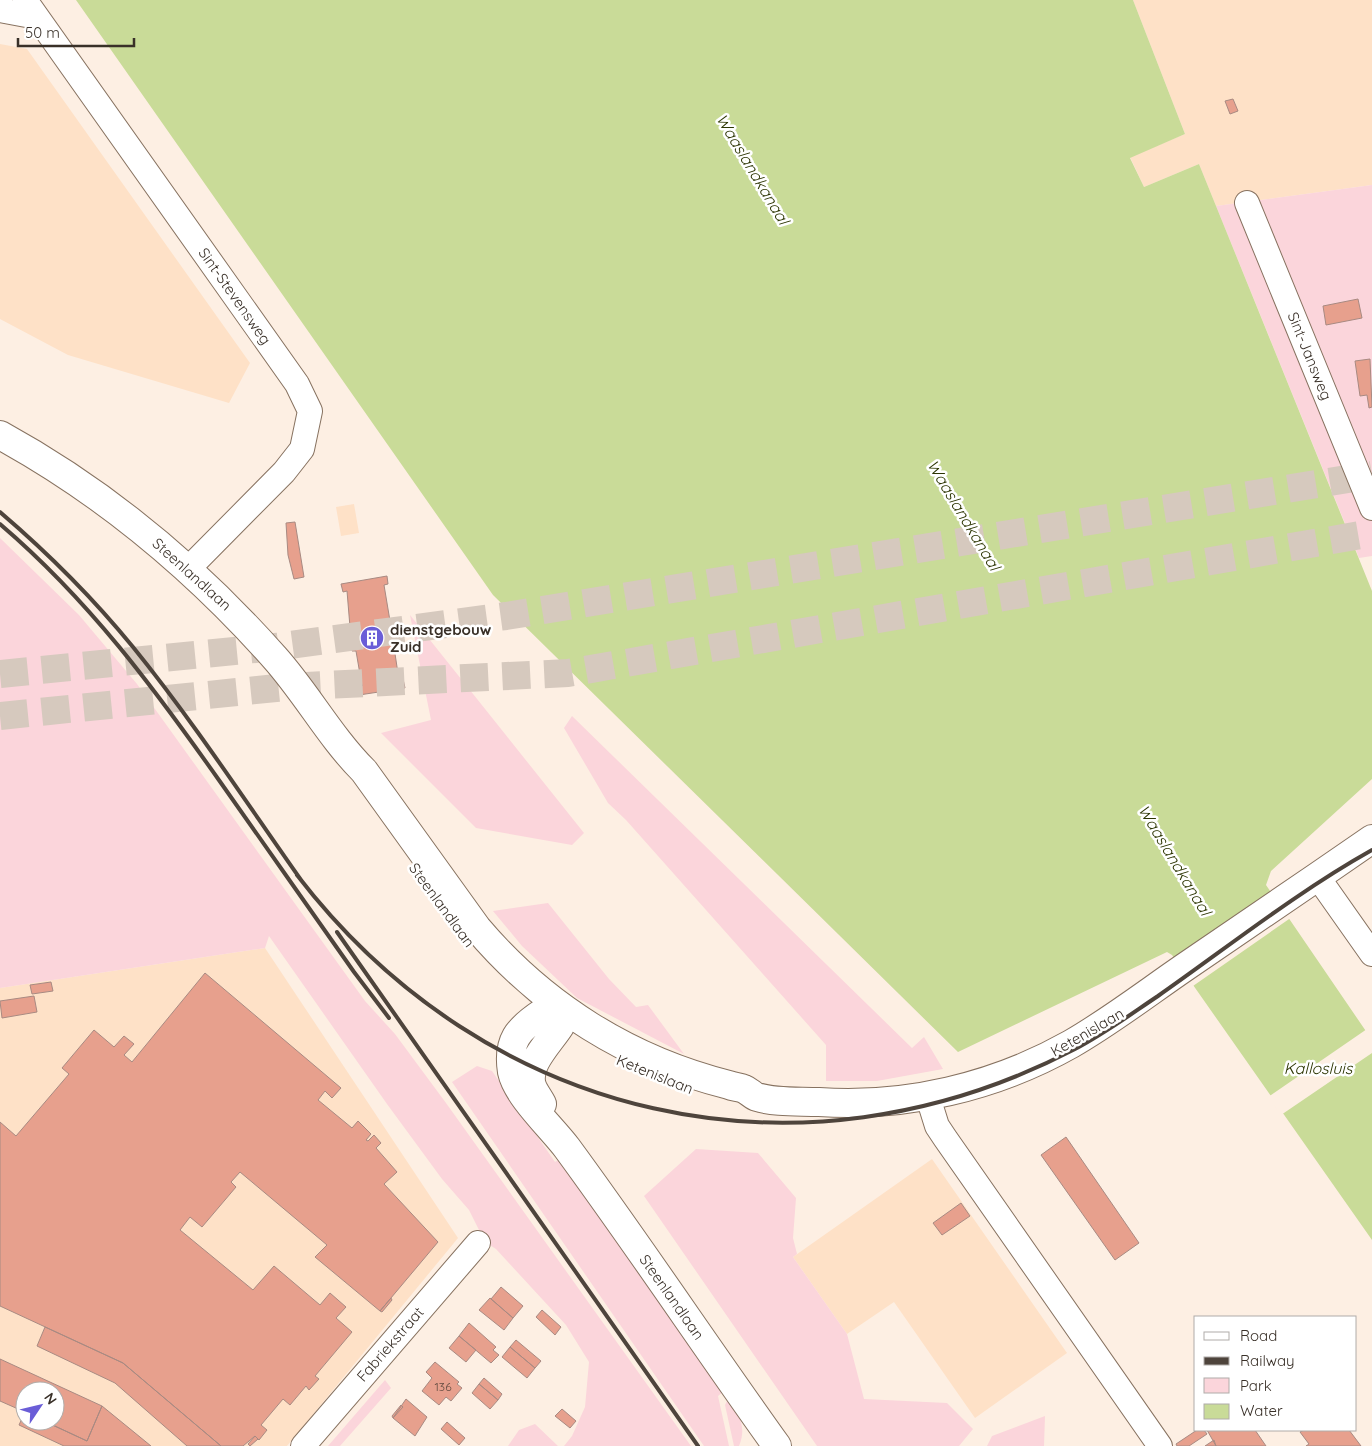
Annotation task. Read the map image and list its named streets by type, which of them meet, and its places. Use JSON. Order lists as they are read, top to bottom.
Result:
{
  "streets": {
    "main road": ["Steenlandlaan", "Ketenislaan"],
    "street": ["Sint-Stevensweg", "Sint-Jansweg", "Fabriekstraat"]
  },
  "crossings": [
    ["Sint-Stevensweg", "Steenlandlaan"],
    ["Steenlandlaan", "Ketenislaan"]
  ],
  "water": ["Waaslandkanaal", "Kallosluis"],
  "places": {
    "building": ["dienstgebouw Zuid"]
  },
  "house_numbers": ["136"],
  "legend": [
    "Road",
    "Railway",
    "Park",
    "Water"
  ],
  "scale_bar": "50 m",
  "north": "top right"
}
